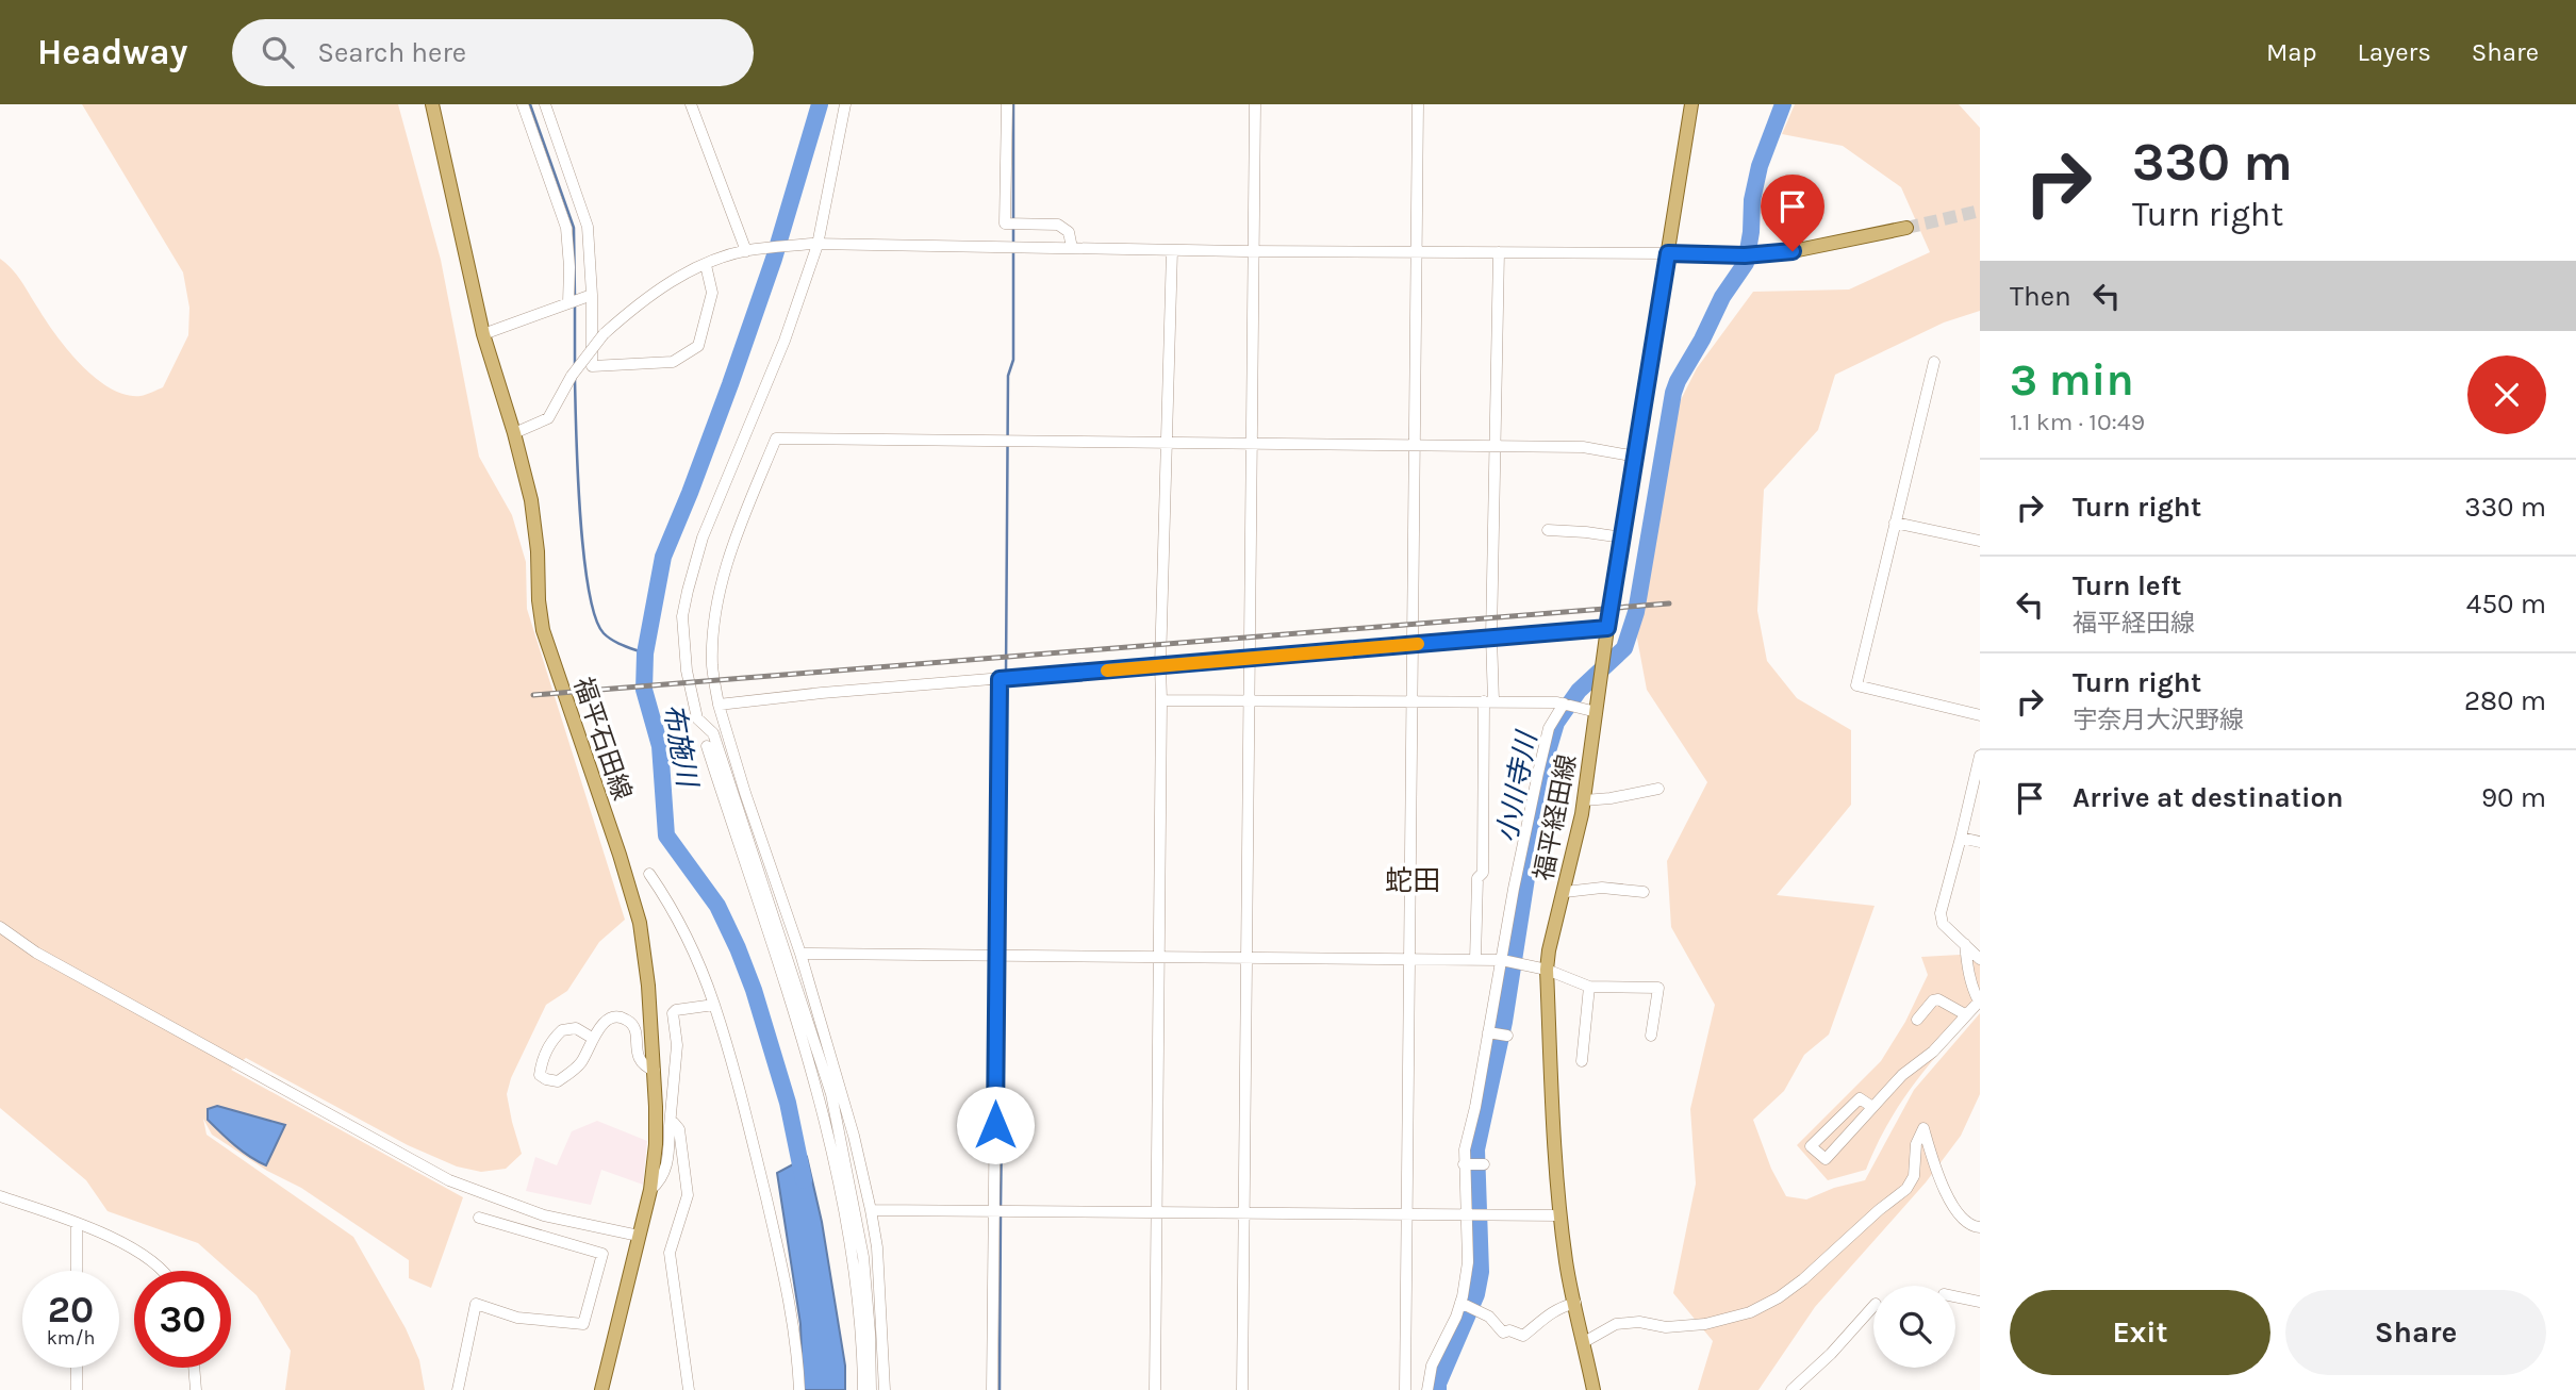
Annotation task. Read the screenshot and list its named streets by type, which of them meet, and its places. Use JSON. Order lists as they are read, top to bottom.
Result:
{
  "streets": {
    "main road": ["福平石田線", "福平経田線"]
  },
  "districts": ["蛇田"],
  "water": ["布施川", "小川寺川"],
  "page": {
    "header": "Headway",
    "search": "Search here",
    "nav": ["Map", "Layers", "Share"],
    "turn": ["330 m", "Turn right"],
    "then": "Then",
    "heading": ["3 min", "1.1 km · 10:49"],
    "list": [
      {
        "name": "Turn right",
        "value": "330 m"
      },
      {
        "name": "Turn left",
        "note": "福平経田線",
        "value": "450 m"
      },
      {
        "name": "Turn right",
        "note": "宇奈月大沢野線",
        "value": "280 m"
      },
      {
        "name": "Arrive at destination",
        "value": "90 m"
      }
    ],
    "speed": "20 km/h",
    "limit": "30",
    "buttons": ["Exit", "Share"]
  }
}
